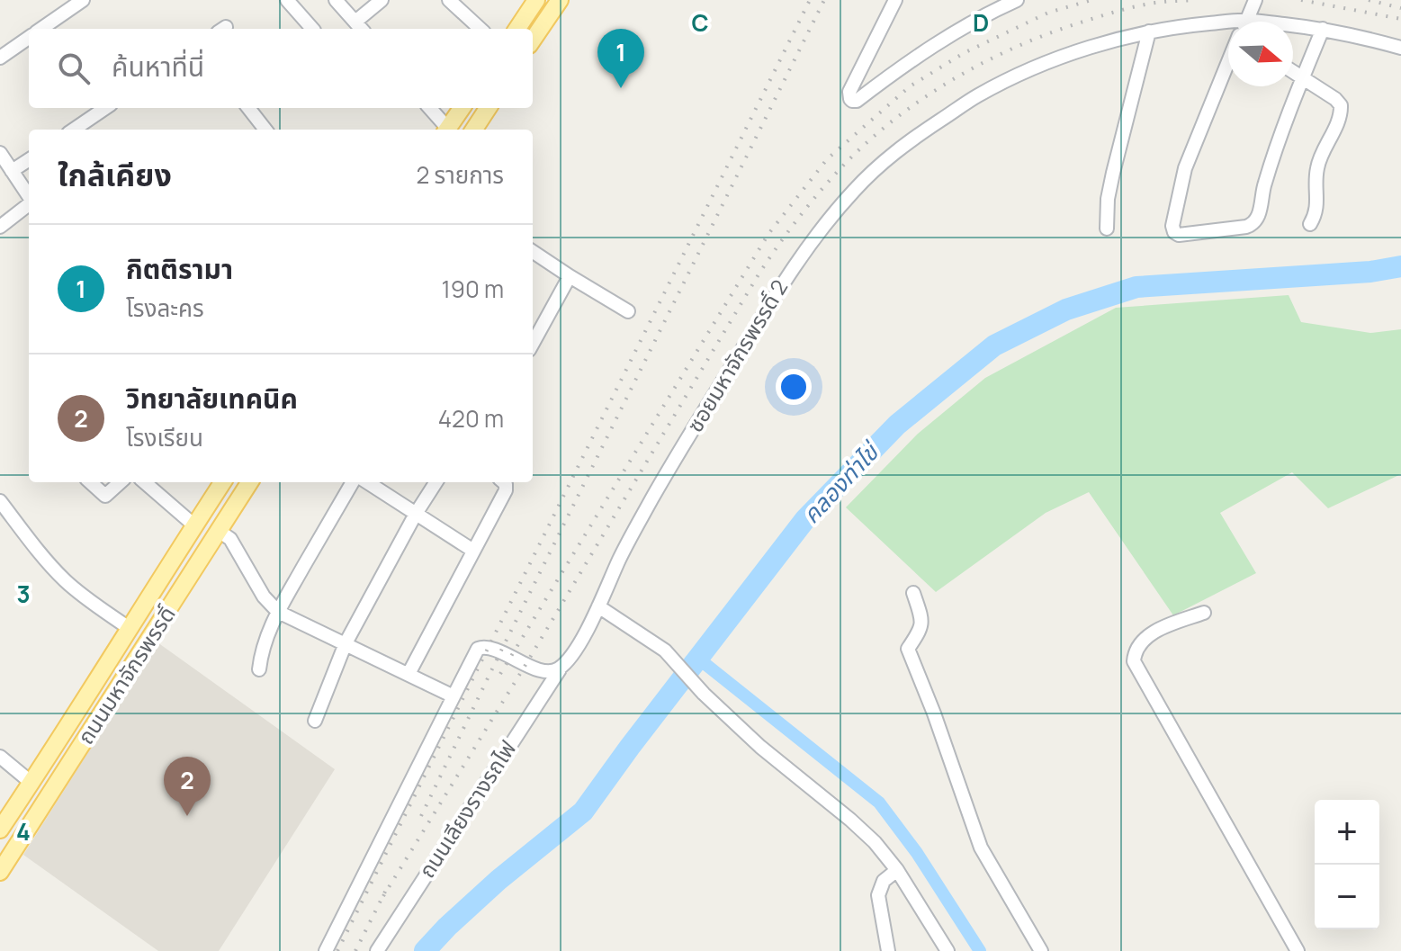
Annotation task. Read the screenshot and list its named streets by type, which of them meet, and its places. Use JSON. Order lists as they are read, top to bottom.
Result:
{
  "streets": {
    "main road": ["ถนนมหาจักรพรรดิ์"],
    "street": ["ซอยมหาจักรพรรดิ์ 2", "ถนนเลียงรางรถไฟ"]
  },
  "crossings": [
    ["ซอยมหาจักรพรรดิ์ 2", "ถนนเลียงรางรถไฟ"]
  ],
  "water": ["คลองท่าไข่"],
  "north": "right",
  "page": {
    "pins": ["1", "2"],
    "search": "ค้นหาที่นี่",
    "heading": ["ใกล้เคียง", "2 รายการ"],
    "list": [
      {
        "mark": "1",
        "name": "กิตติรามา",
        "note": "โรงละคร",
        "value": "190 m"
      },
      {
        "mark": "2",
        "name": "วิทยาลัยเทคนิค",
        "note": "โรงเรียน",
        "value": "420 m"
      }
    ],
    "map_buttons": ["+", "−"]
  },
  "grid": {
    "columns": ["C", "D"],
    "rows": ["3", "4"]
  }
}
